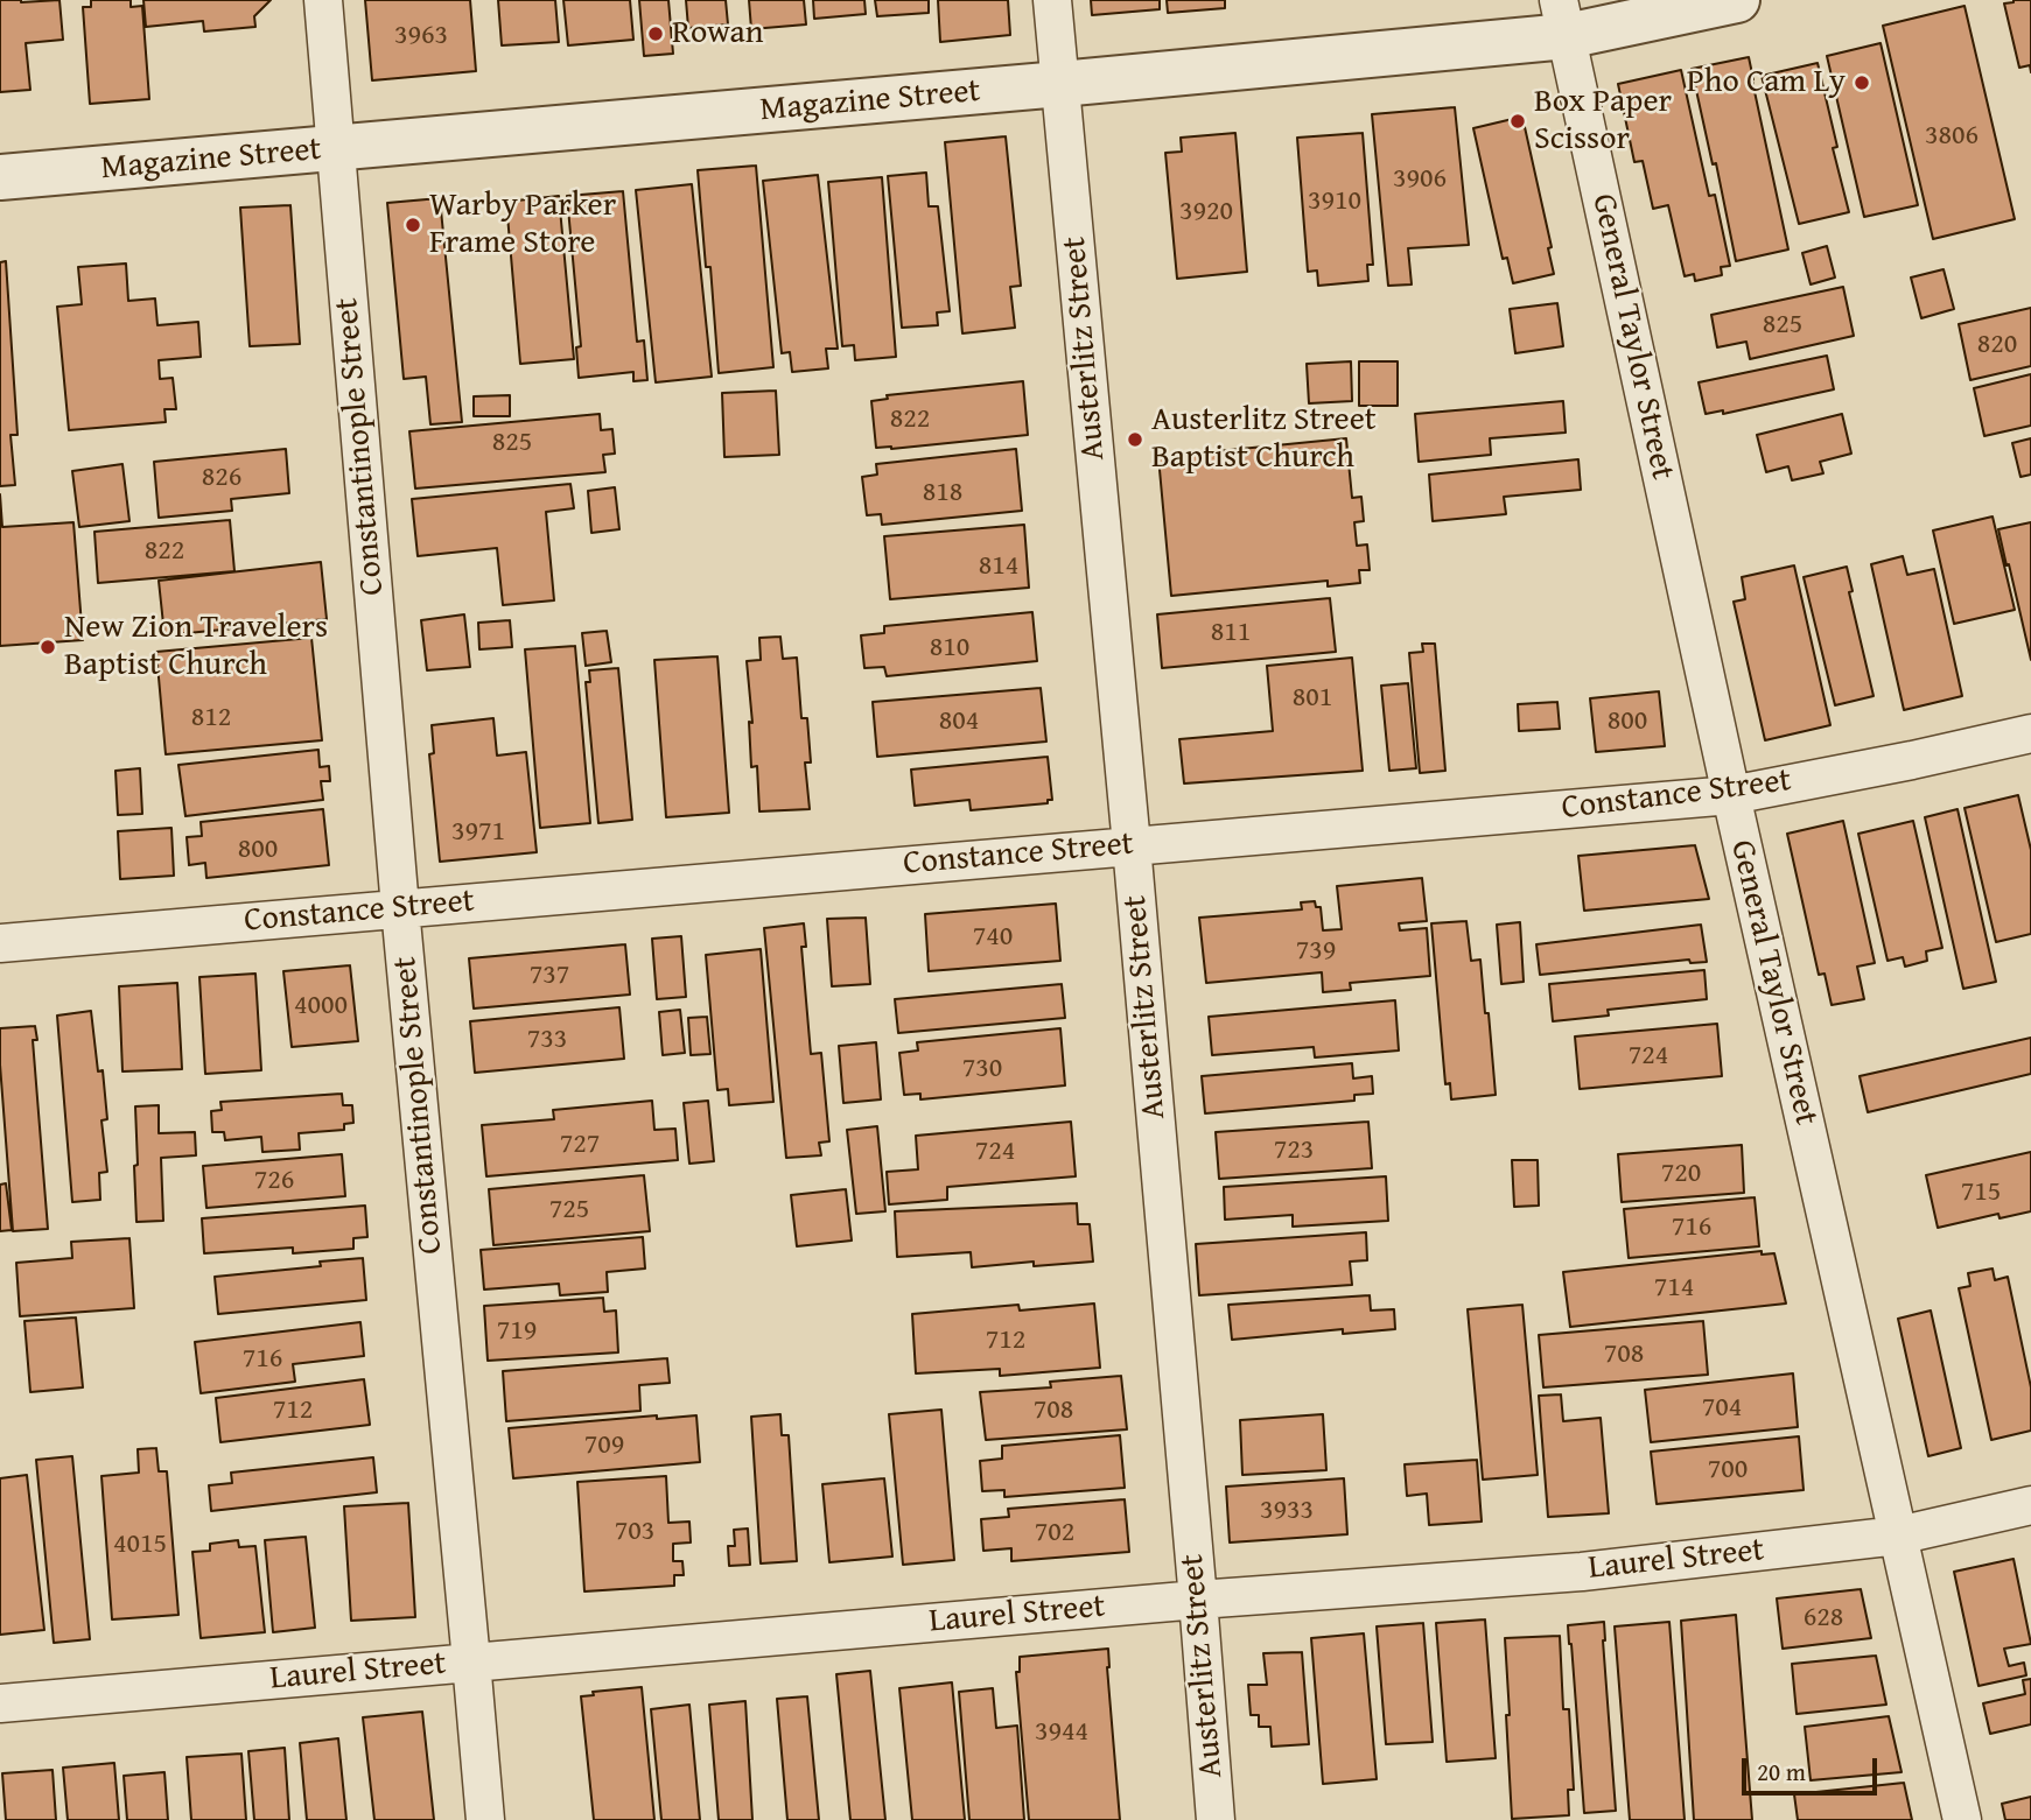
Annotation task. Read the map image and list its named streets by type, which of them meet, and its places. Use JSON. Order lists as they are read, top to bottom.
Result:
{
  "streets": {
    "street": [
      "Magazine Street",
      "General Taylor Street",
      "Austerlitz Street",
      "Constantinople Street",
      "Constance Street",
      "Laurel Street"
    ]
  },
  "crossings": [
    ["Magazine Street", "General Taylor Street"],
    ["Magazine Street", "Austerlitz Street"],
    ["Magazine Street", "Constantinople Street"],
    ["General Taylor Street", "Constance Street"],
    ["General Taylor Street", "Laurel Street"],
    ["Austerlitz Street", "Constance Street"],
    ["Austerlitz Street", "Laurel Street"],
    ["Constantinople Street", "Constance Street"],
    ["Constantinople Street", "Laurel Street"]
  ],
  "places": [
    "Rowan",
    "Pho Cam Ly",
    "Box Paper Scissor",
    "Warby Parker Frame Store",
    "Austerlitz Street Baptist Church",
    "New Zion Travelers Baptist Church"
  ],
  "house_numbers": [
    "3963",
    "3806",
    "3906",
    "3910",
    "3920",
    "825",
    "820",
    "822",
    "825",
    "826",
    "818",
    "822",
    "814",
    "811",
    "810",
    "801",
    "812",
    "804",
    "800",
    "3971",
    "800",
    "740",
    "739",
    "737",
    "4000",
    "733",
    "724",
    "730",
    "727",
    "723",
    "724",
    "720",
    "726",
    "715",
    "725",
    "716",
    "714",
    "719",
    "712",
    "708",
    "716",
    "704",
    "712",
    "708",
    "709",
    "700",
    "3933",
    "703",
    "702",
    "4015",
    "628",
    "3944"
  ],
  "scale_bar": "20 m"
}
